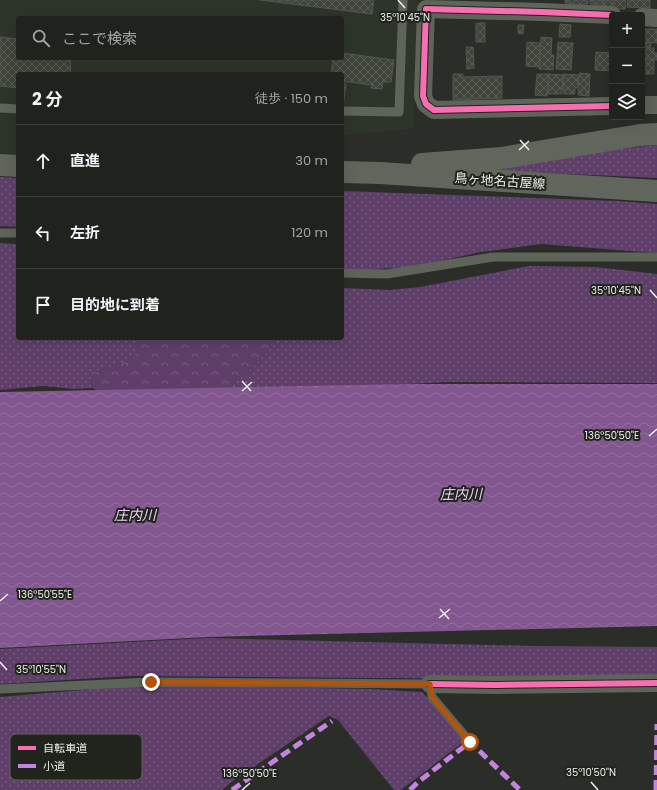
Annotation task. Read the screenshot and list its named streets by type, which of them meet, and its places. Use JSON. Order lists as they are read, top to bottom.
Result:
{
  "streets": {
    "main road": ["鳥ヶ地名古屋線"]
  },
  "water": ["庄内川"],
  "legend": ["自転車道", "小道"],
  "page": {
    "map_buttons": ["+", "−"],
    "search": "ここで検索",
    "heading": ["2 分", "徒歩 · 150 m"],
    "list": [
      ["直進", "30 m"],
      ["左折", "120 m"],
      "目的地に到着"
    ]
  },
  "coordinates": [
    "35°10'45\"N",
    "136°50'50\"E",
    "136°50'55\"E",
    "35°10'55\"N",
    "35°10'50\"N"
  ]
}
